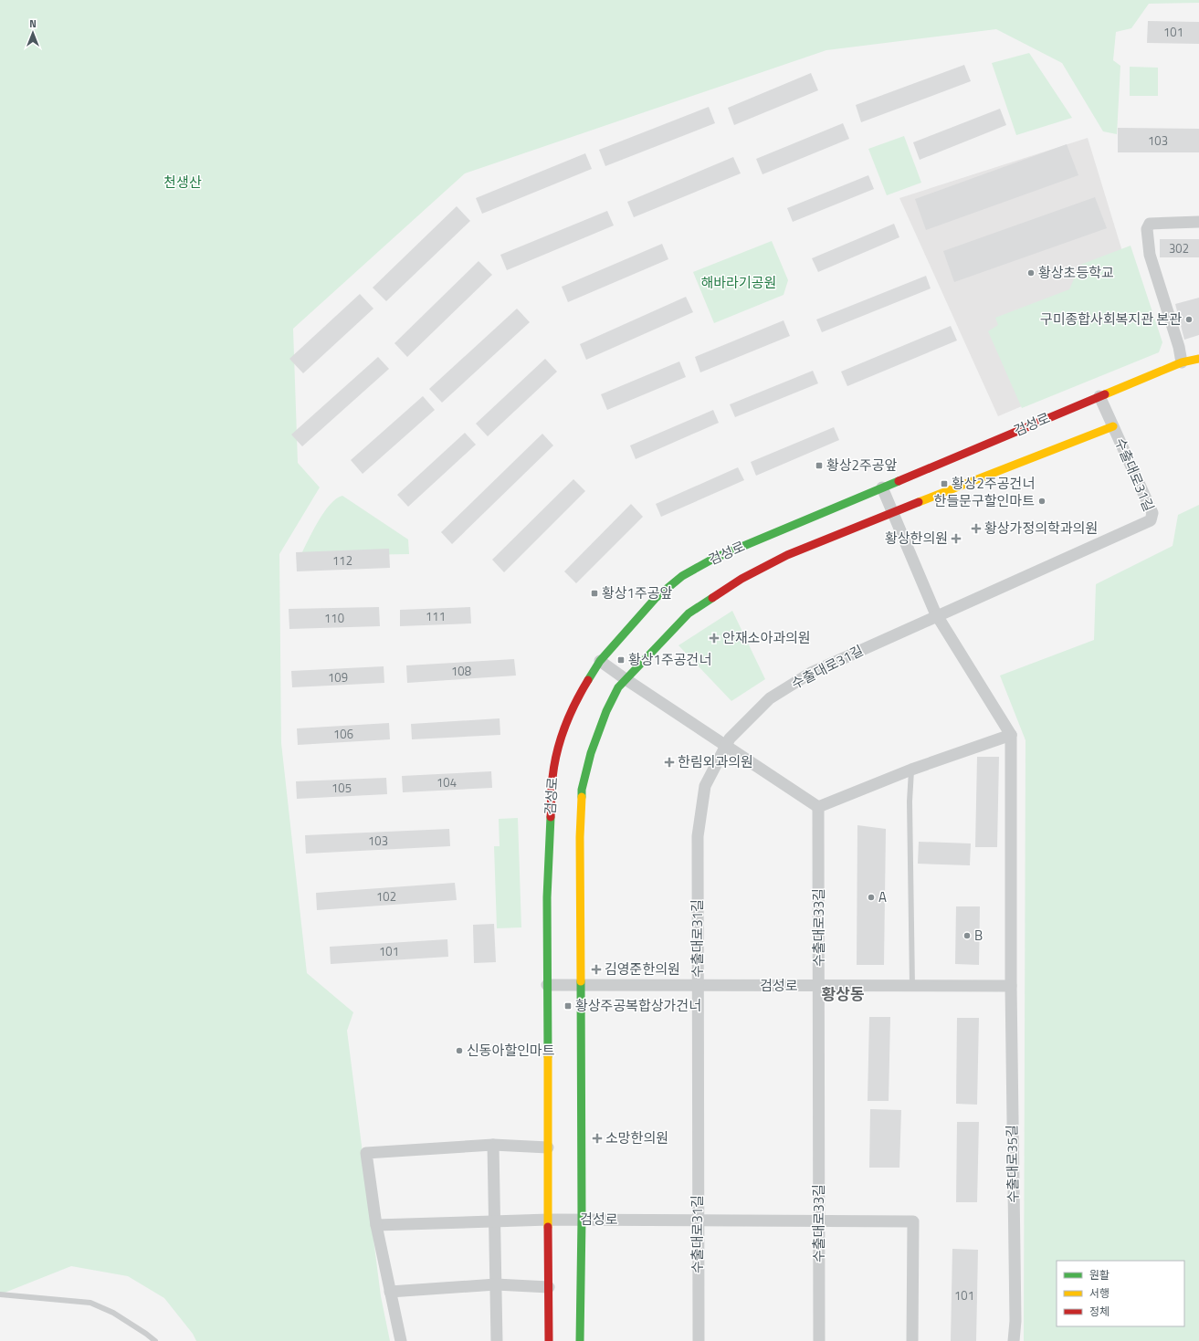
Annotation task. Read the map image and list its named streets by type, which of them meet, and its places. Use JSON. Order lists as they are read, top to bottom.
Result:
{
  "streets": {
    "street": [
      "검성로",
      "수출대로31길",
      "수출대로33길",
      "수출대로35길"
    ]
  },
  "crossings": [
    ["검성로", "수출대로31길"],
    ["검성로", "수출대로33길"],
    ["검성로", "수출대로35길"]
  ],
  "districts": ["황상동"],
  "parks": ["천생산", "해바라기공원"],
  "places": {
    "other": [
      "황상초등학교",
      "구미종합사회복지관 본관",
      "한들문구할인마트",
      "A",
      "B",
      "신동아할인마트"
    ],
    "transit": [
      "황상2주공앞",
      "황상2주공건너",
      "황상1주공앞",
      "황상1주공건너",
      "황상주공복합상가건너"
    ],
    "health": [
      "황상가정의학과의원",
      "황상한의원",
      "안재소아과의원",
      "한림외과의원",
      "김영준한의원",
      "소망한의원"
    ]
  },
  "house_numbers": [
    "101",
    "103",
    "302",
    "112",
    "111",
    "110",
    "108",
    "109",
    "106",
    "104",
    "105",
    "103",
    "102",
    "101",
    "101"
  ],
  "legend": ["원활", "서행", "정체"],
  "north": "top"
}
